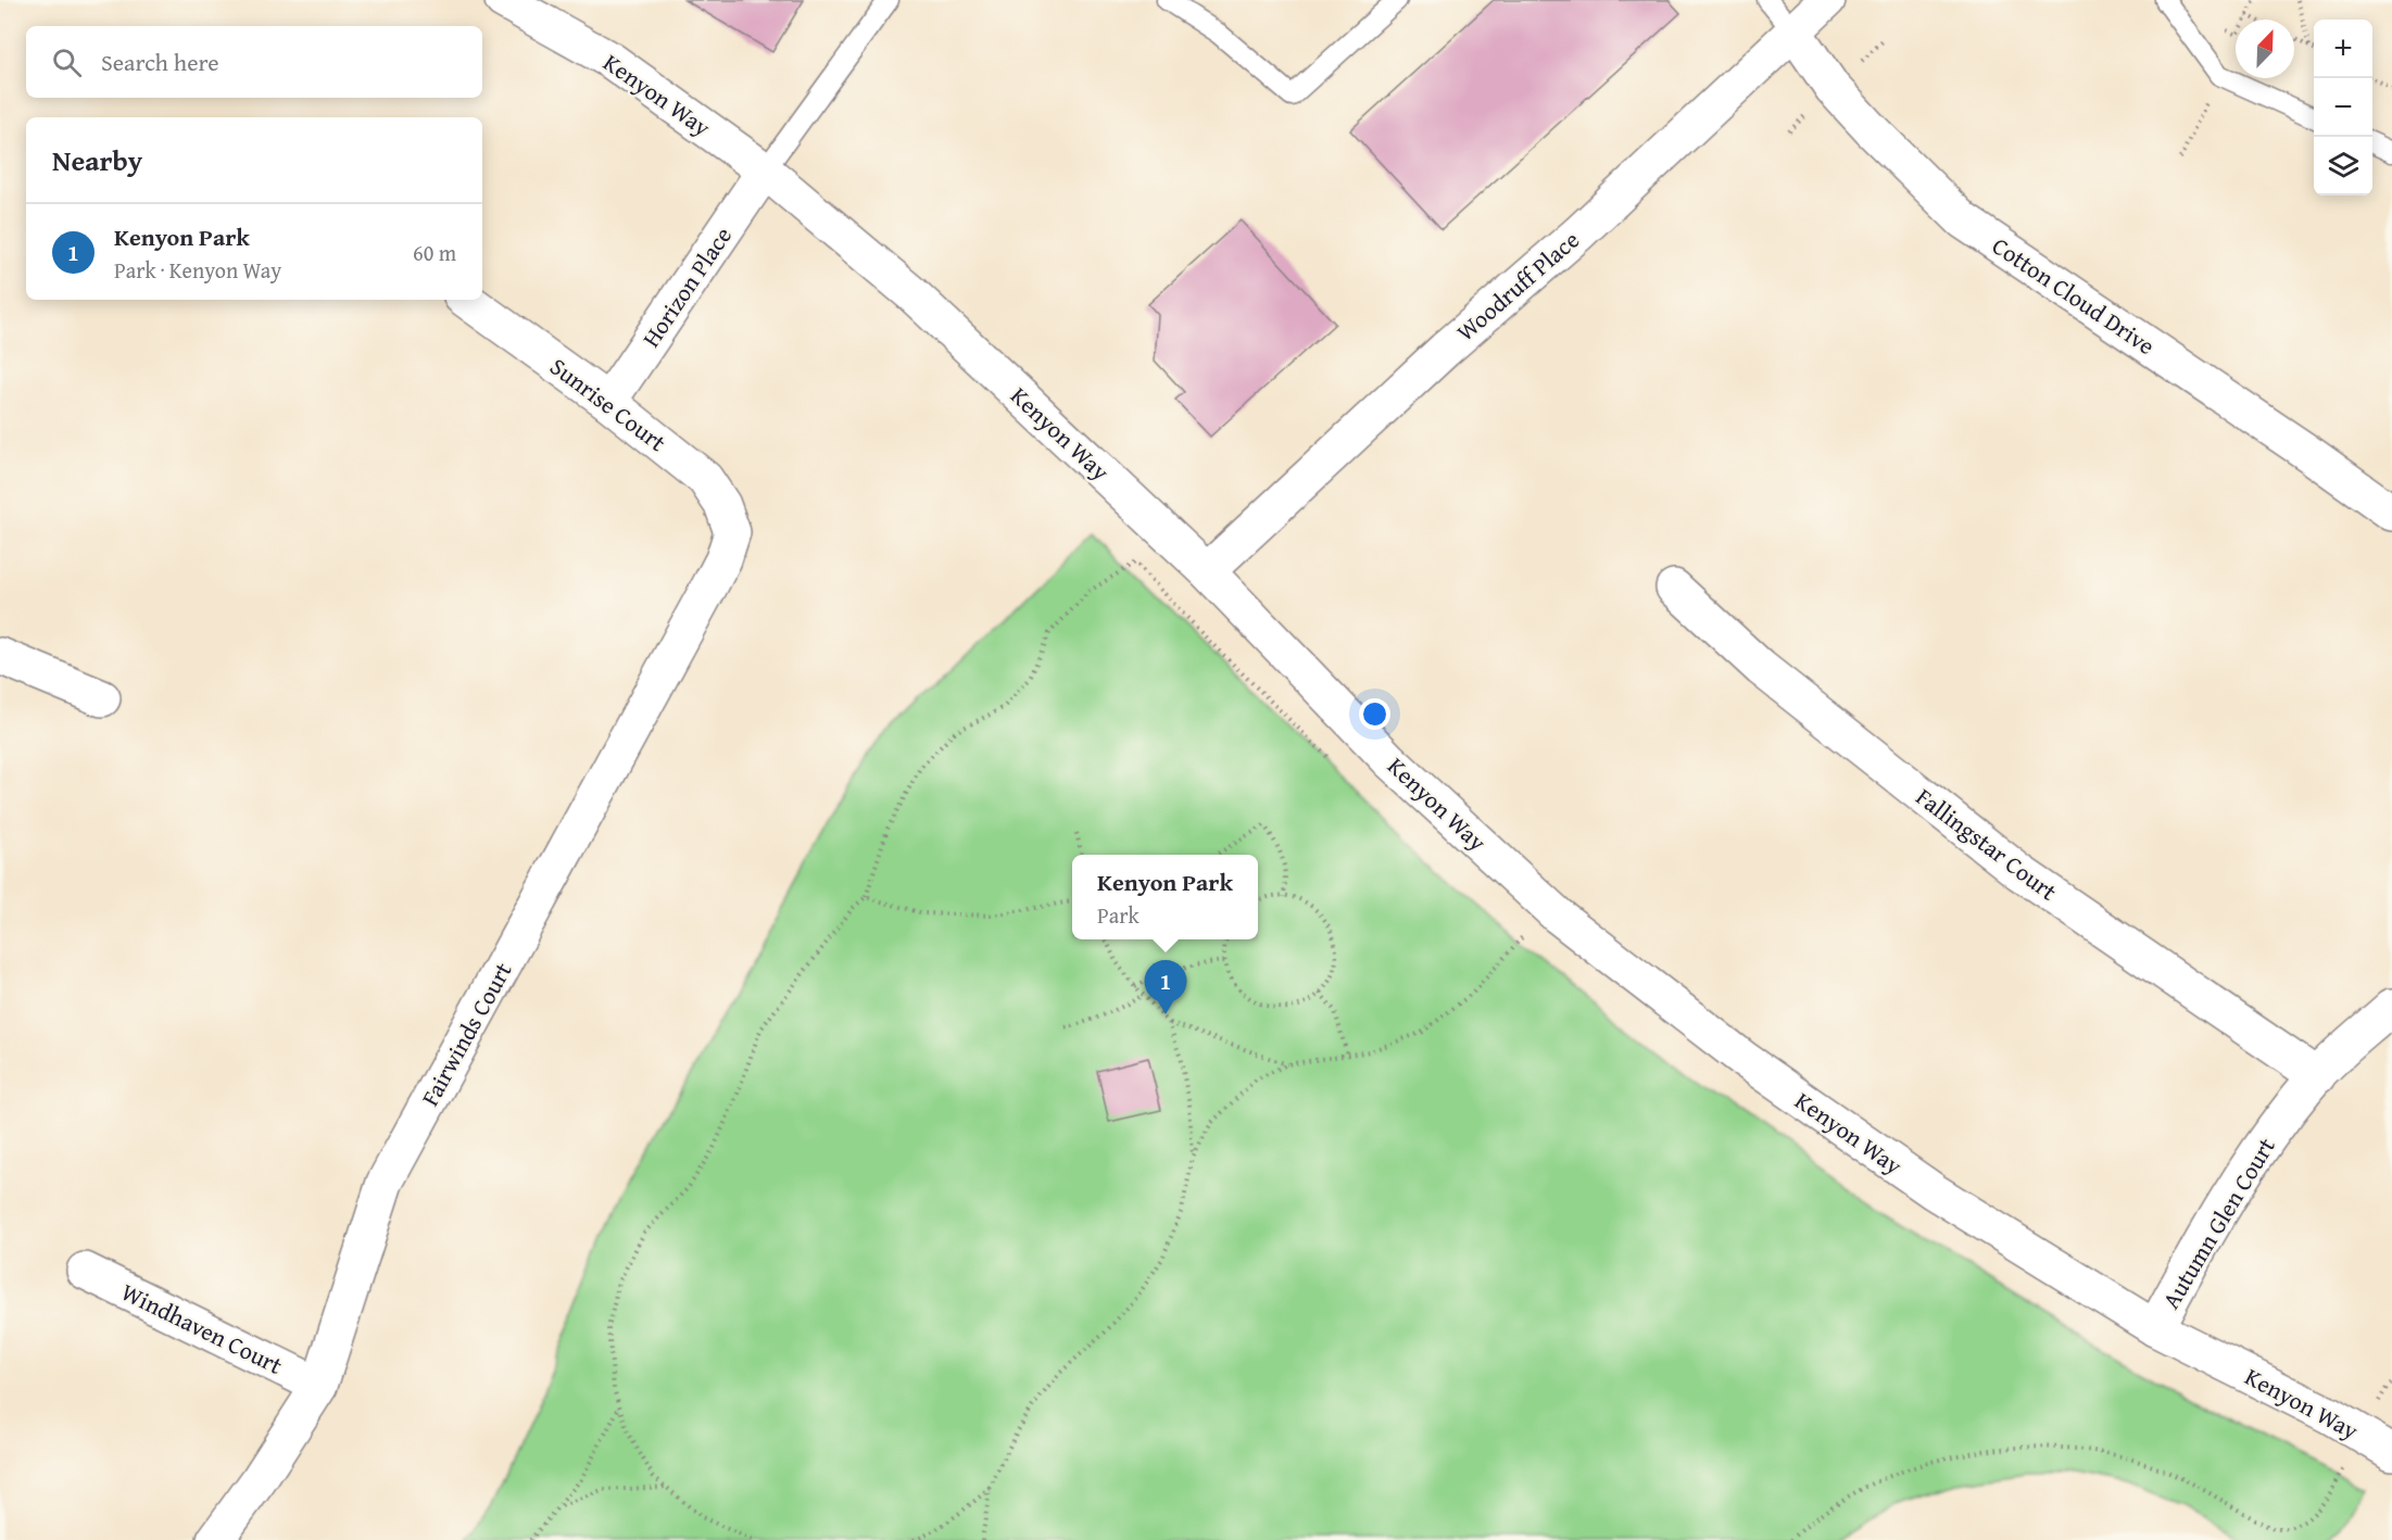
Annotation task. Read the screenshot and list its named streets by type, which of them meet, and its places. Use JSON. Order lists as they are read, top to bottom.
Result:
{
  "streets": {
    "street": [
      "Kenyon Way",
      "Woodruff Place",
      "Horizon Place",
      "Cotton Cloud Drive",
      "Sunrise Court",
      "Fallingstar Court",
      "Fairwinds Court",
      "Autumn Glen Court",
      "Windhaven Court"
    ]
  },
  "crossings": [
    ["Kenyon Way", "Woodruff Place"],
    ["Kenyon Way", "Horizon Place"],
    ["Kenyon Way", "Autumn Glen Court"],
    ["Woodruff Place", "Cotton Cloud Drive"],
    ["Horizon Place", "Sunrise Court"],
    ["Sunrise Court", "Fairwinds Court"],
    ["Fallingstar Court", "Autumn Glen Court"],
    ["Fairwinds Court", "Windhaven Court"]
  ],
  "north": "top right",
  "page": {
    "map_buttons": ["+", "−"],
    "search": "Search here",
    "heading": "Nearby",
    "list": [
      {
        "mark": "1",
        "name": "Kenyon Park",
        "note": "Park · Kenyon Way",
        "value": "60 m"
      }
    ],
    "popup": ["Kenyon Park", "Park"],
    "pins": "1"
  }
}
